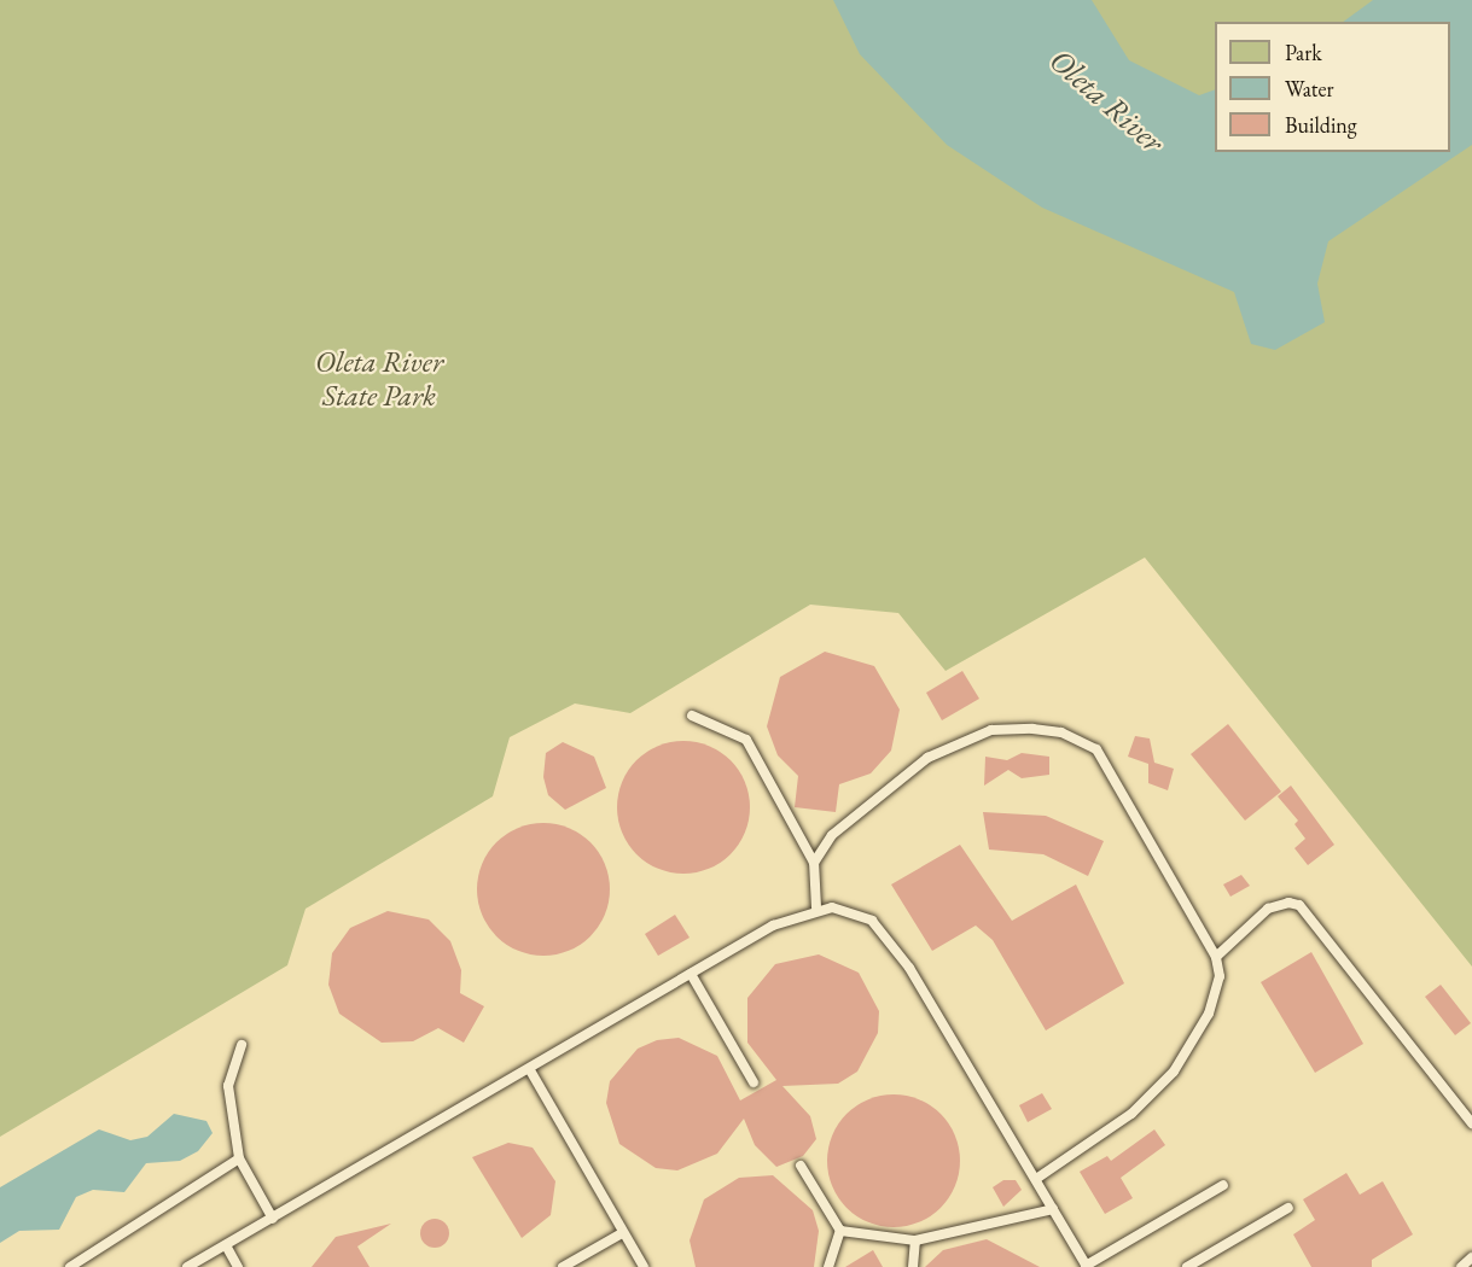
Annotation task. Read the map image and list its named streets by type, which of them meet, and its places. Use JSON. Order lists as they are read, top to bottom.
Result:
{
  "water": ["Oleta River"],
  "parks": ["Oleta River State Park"],
  "legend": ["Park", "Water", "Building"]
}
